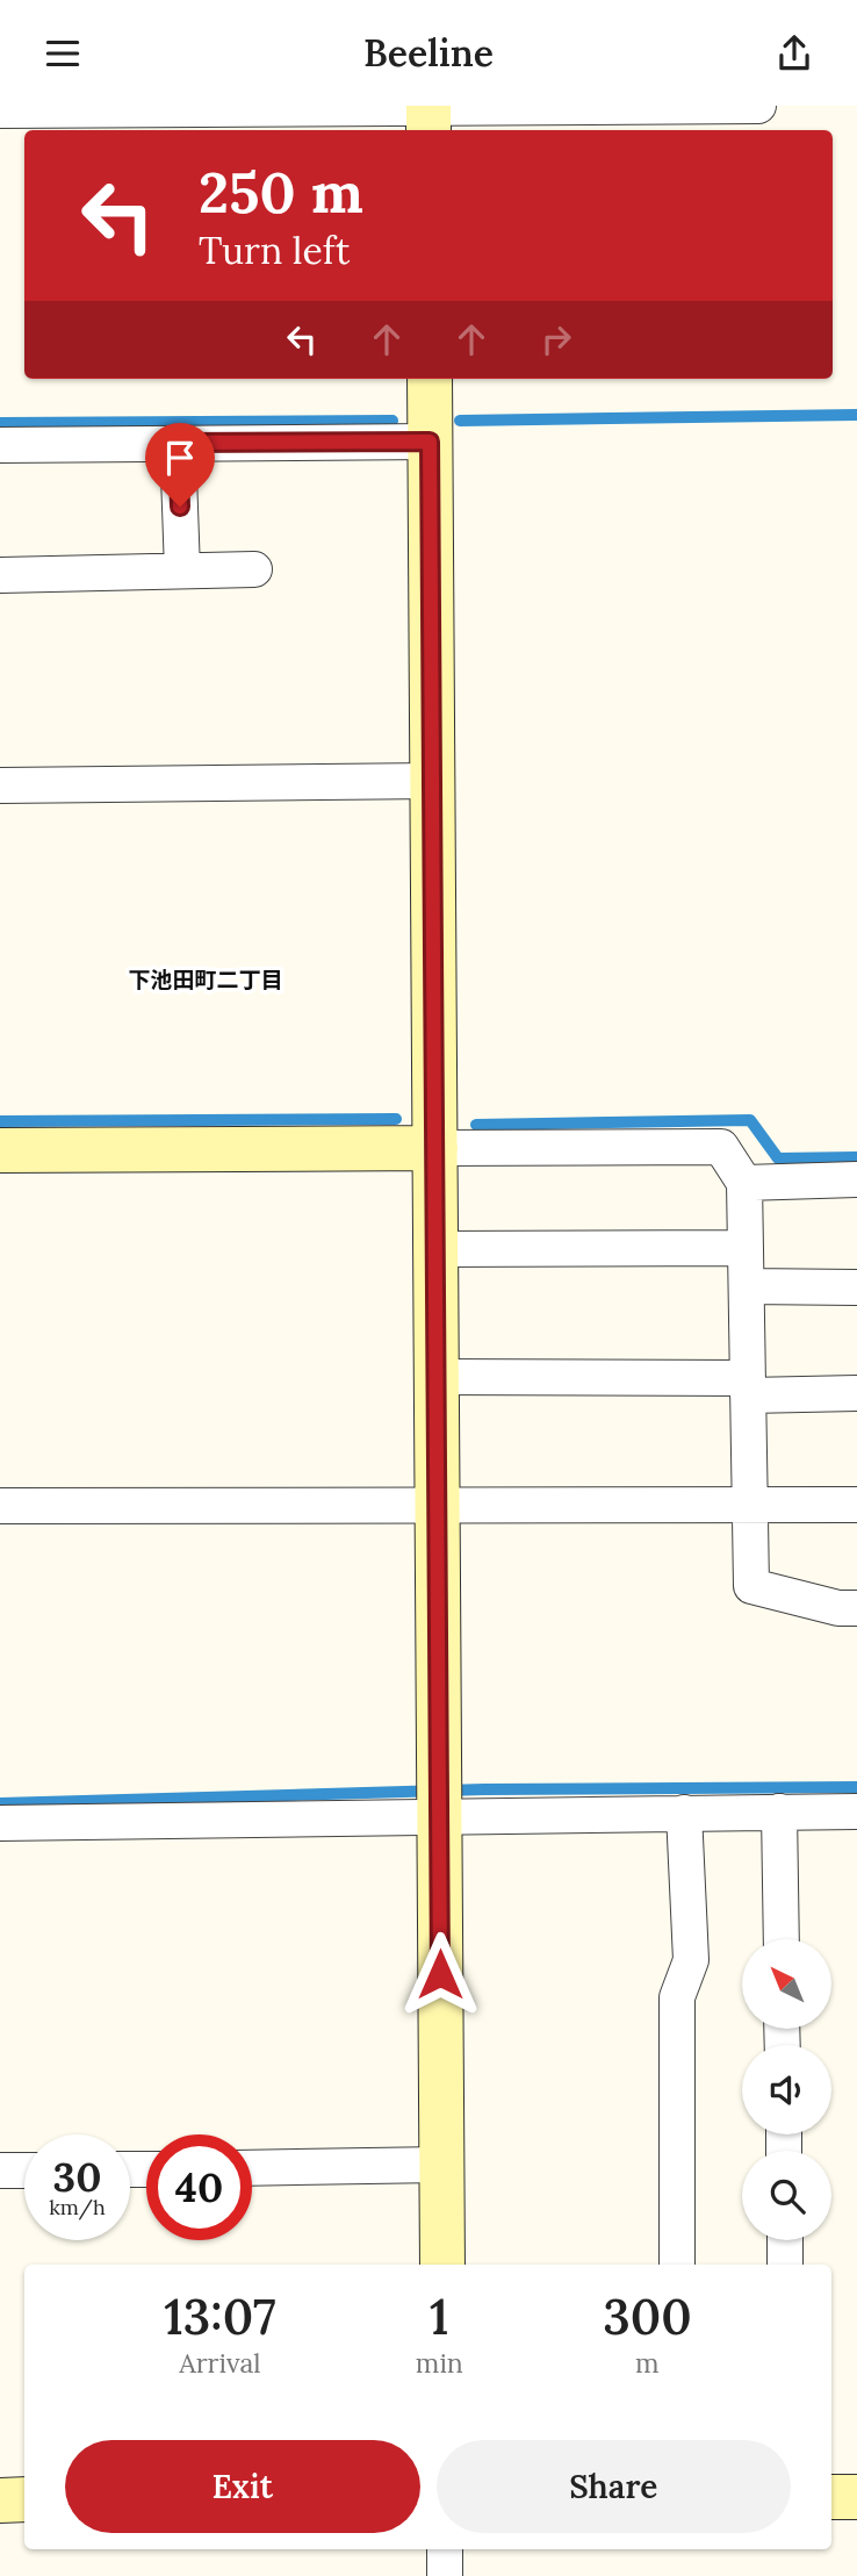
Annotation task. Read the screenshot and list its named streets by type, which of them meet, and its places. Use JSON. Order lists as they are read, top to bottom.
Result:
{
  "districts": ["下池田町二丁目"],
  "north": "top left",
  "page": {
    "header": "Beeline",
    "turn": ["250 m", "Turn left"],
    "speed": "30 km/h",
    "limit": "40",
    "eta": [
      "13:07",
      "Arrival",
      "1",
      "min",
      "300",
      "m"
    ],
    "buttons": ["Exit", "Share"]
  }
}
